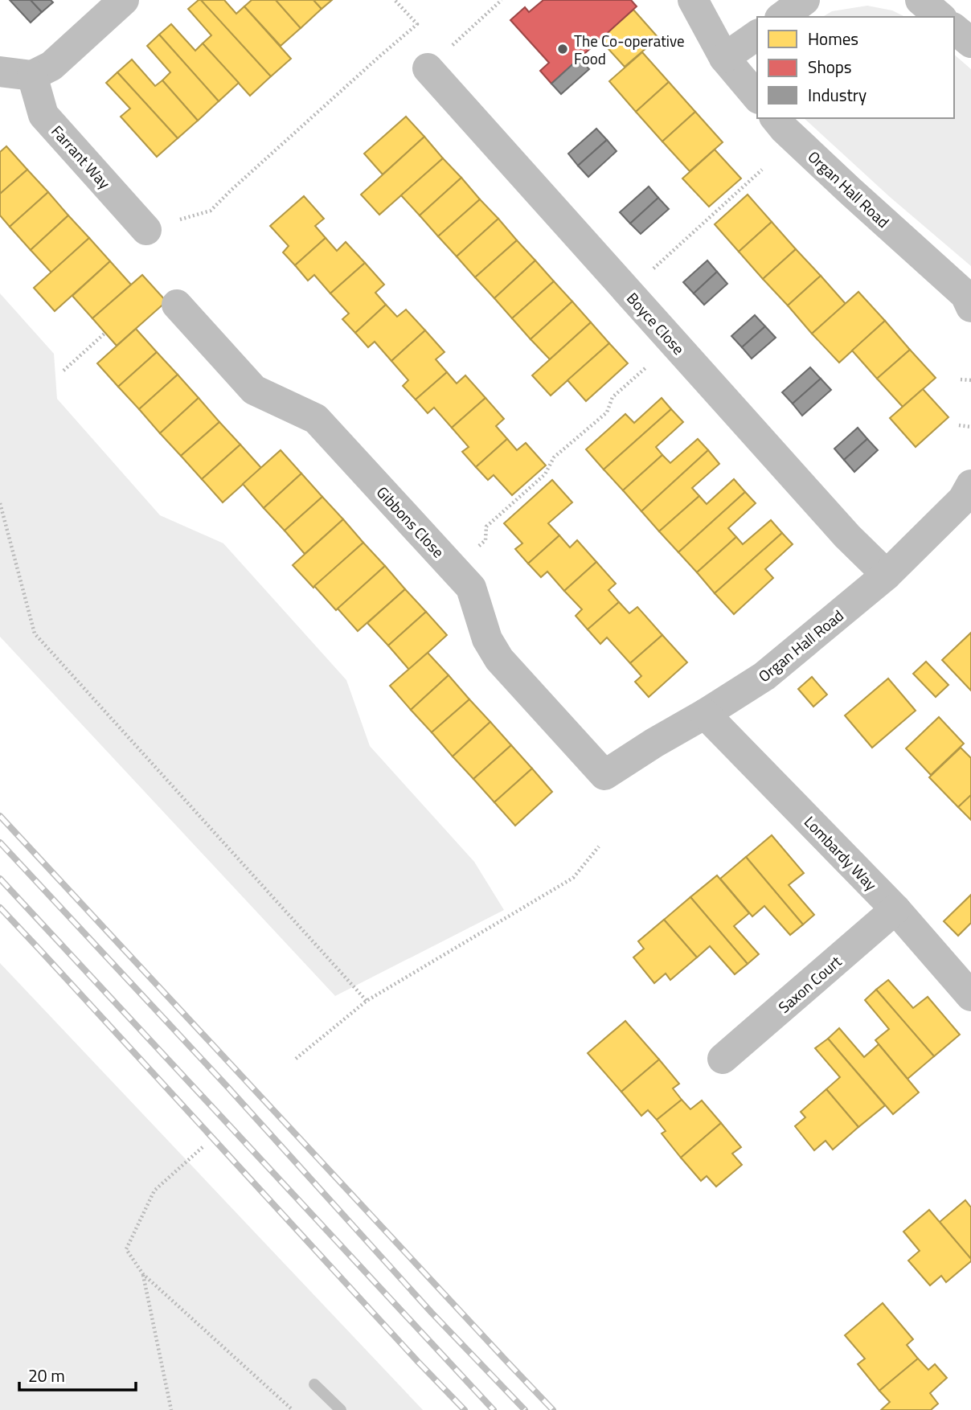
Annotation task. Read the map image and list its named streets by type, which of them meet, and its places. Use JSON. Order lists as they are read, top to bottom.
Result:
{
  "streets": {
    "street": [
      "Farrant Way",
      "Organ Hall Road",
      "Boyce Close",
      "Gibbons Close",
      "Lombardy Way",
      "Saxon Court"
    ]
  },
  "crossings": [
    ["Organ Hall Road", "Boyce Close"],
    ["Organ Hall Road", "Gibbons Close"],
    ["Organ Hall Road", "Lombardy Way"],
    ["Lombardy Way", "Saxon Court"]
  ],
  "places": ["The Co-operative Food"],
  "legend": ["Homes", "Shops", "Industry"],
  "scale_bar": "20 m"
}
